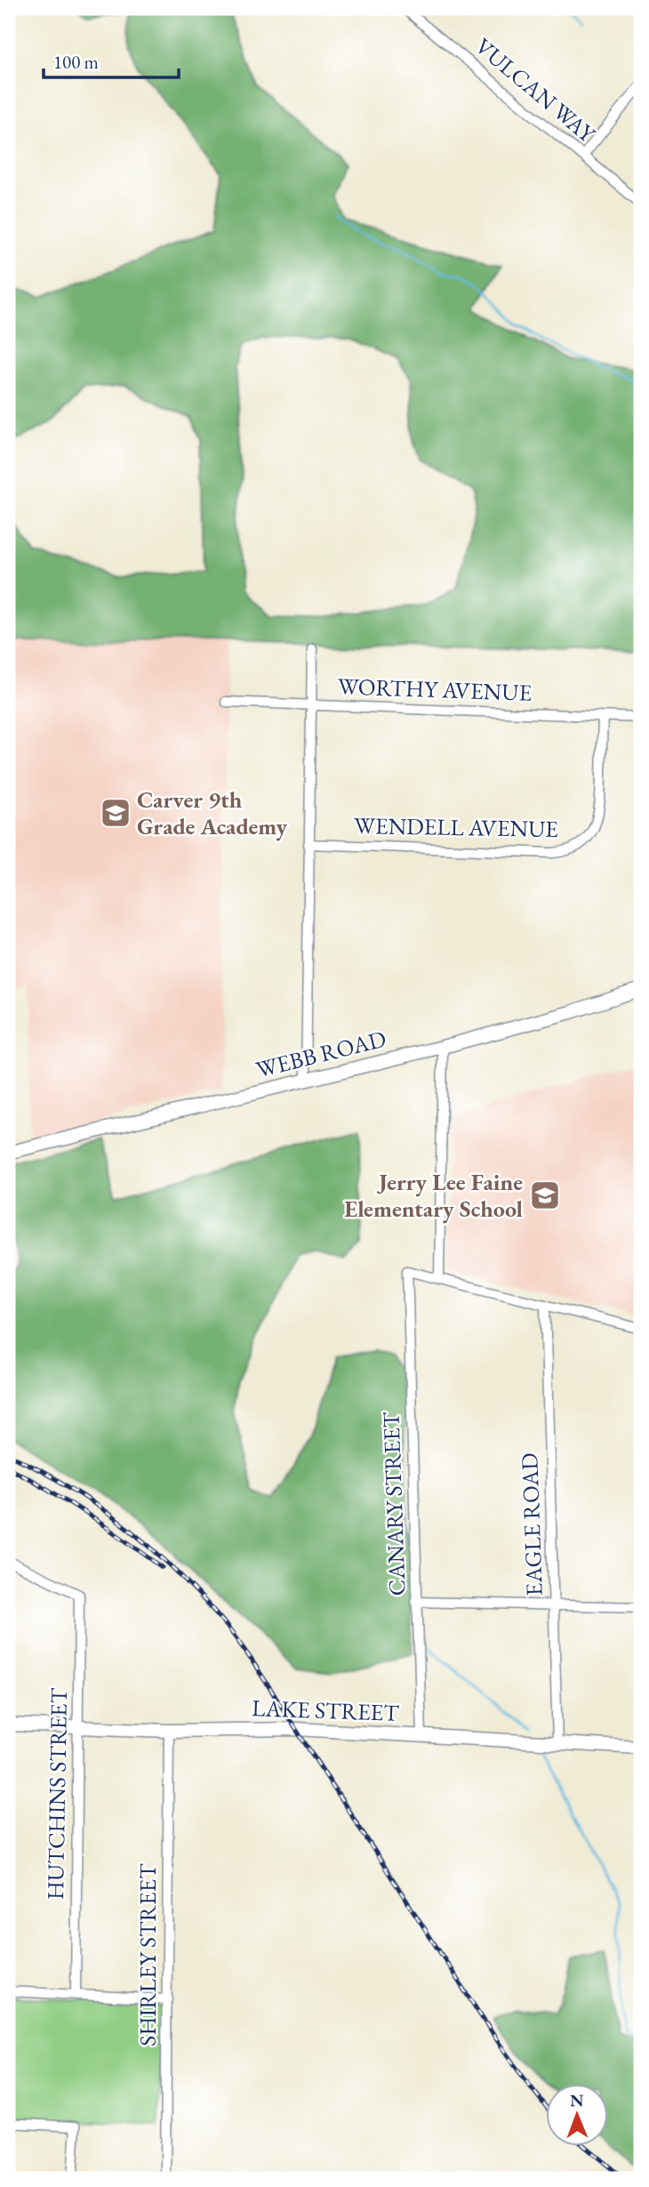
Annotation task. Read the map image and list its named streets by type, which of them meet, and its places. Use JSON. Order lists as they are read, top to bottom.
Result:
{
  "streets": {
    "street": [
      "VULCAN WAY",
      "WORTHY AVENUE",
      "WENDELL AVENUE",
      "WEBB ROAD",
      "CANARY STREET",
      "EAGLE ROAD",
      "LAKE STREET",
      "HUTCHINS STREET",
      "SHIRLEY STREET"
    ]
  },
  "crossings": [
    ["WORTHY AVENUE", "WENDELL AVENUE"],
    ["CANARY STREET", "LAKE STREET"],
    ["EAGLE ROAD", "LAKE STREET"],
    ["LAKE STREET", "HUTCHINS STREET"],
    ["LAKE STREET", "SHIRLEY STREET"]
  ],
  "places": {
    "school or university": ["Carver 9th Grade Academy", "Jerry Lee Faine Elementary School"]
  },
  "scale_bar": "100 m",
  "north": "top"
}
